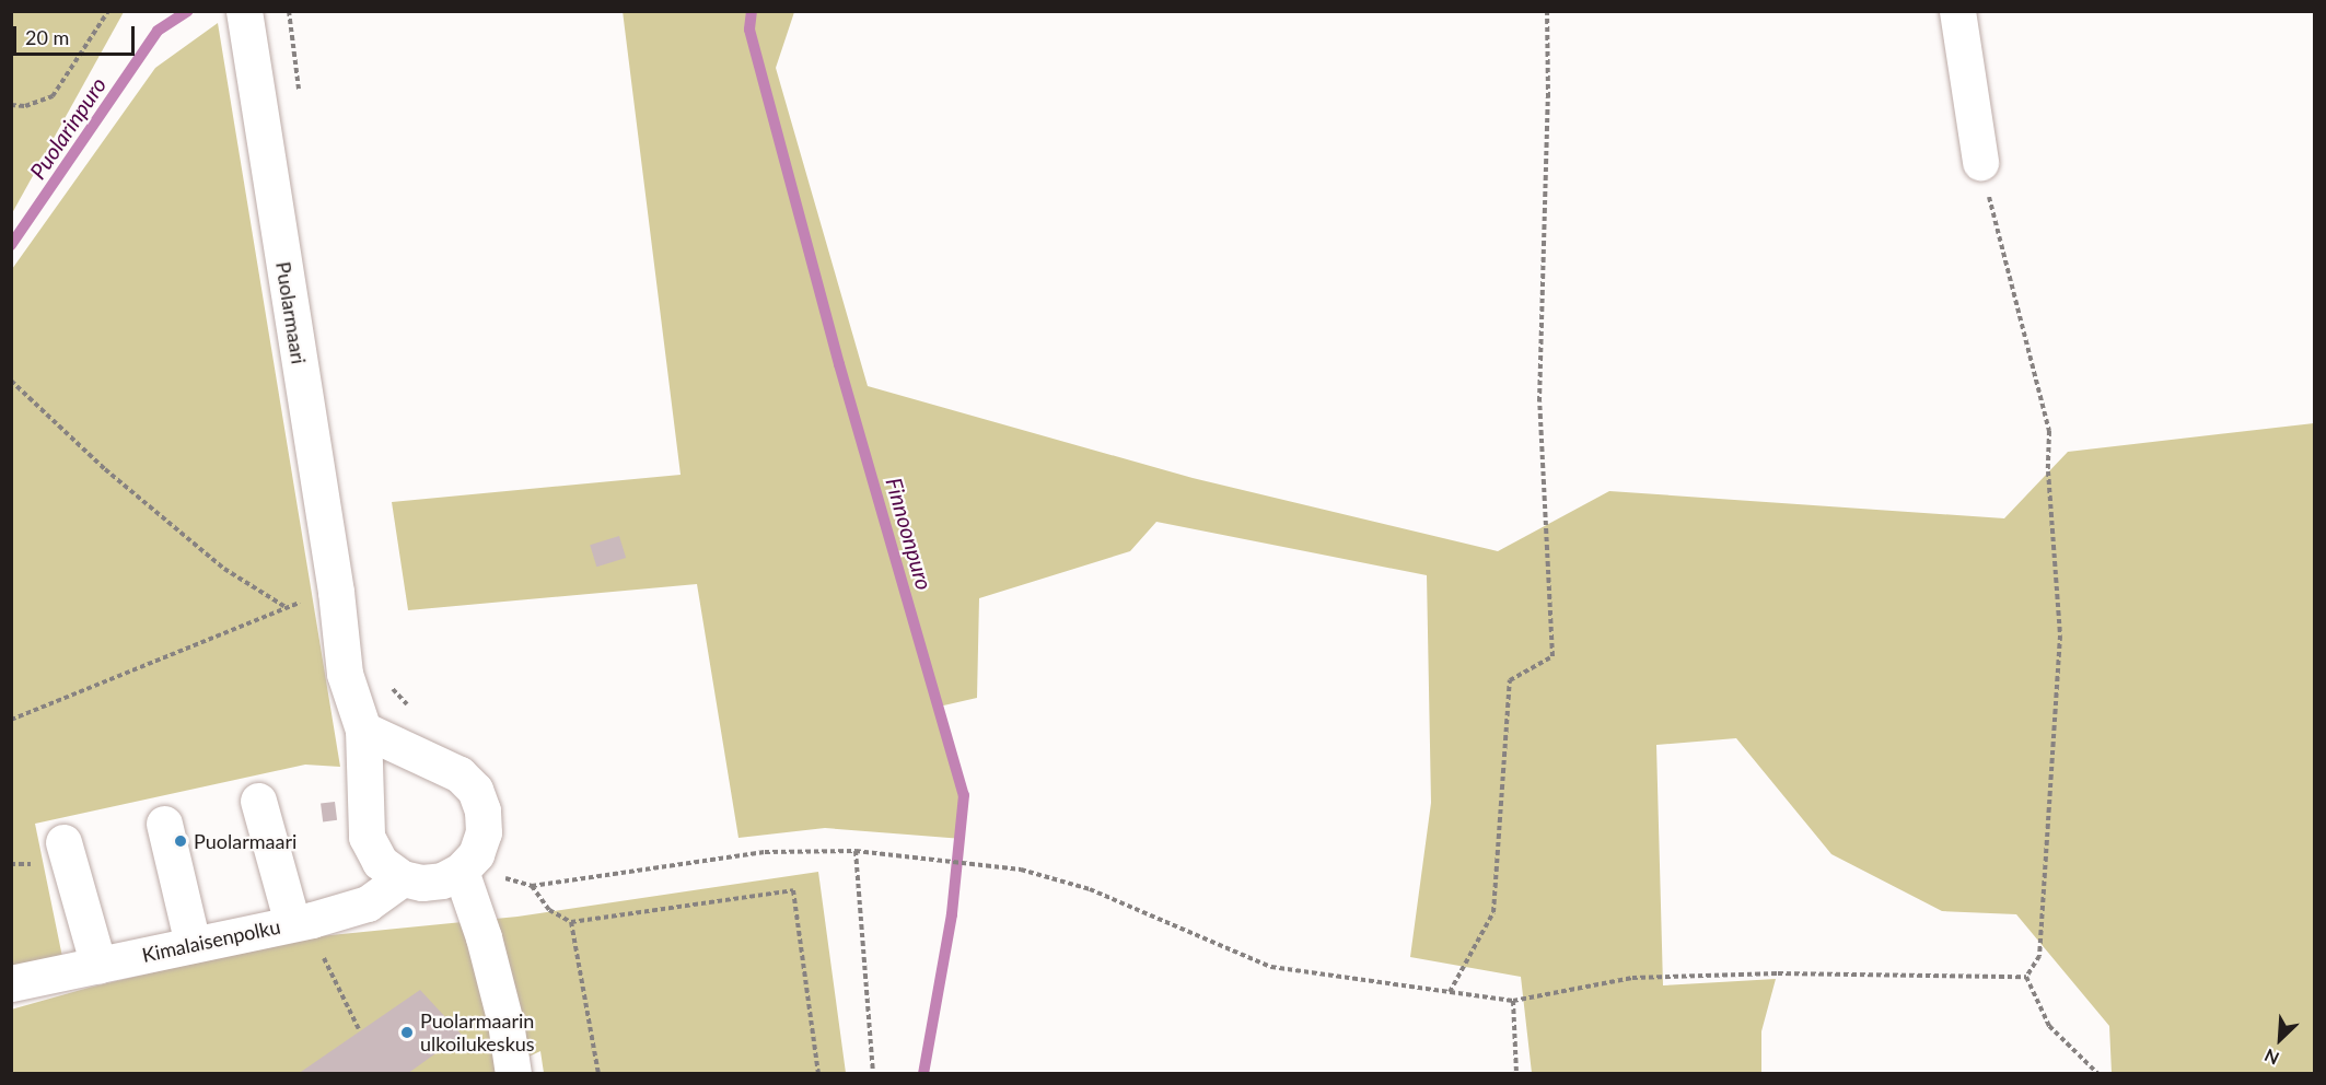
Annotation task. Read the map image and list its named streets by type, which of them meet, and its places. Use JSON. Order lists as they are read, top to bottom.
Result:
{
  "streets": {
    "street": ["Puolarmaari", "Kimalaisenpolku"]
  },
  "crossings": [
    ["Puolarmaari", "Kimalaisenpolku"]
  ],
  "water": ["Puolarinpuro", "Finnoonpuro"],
  "places": ["Puolarmaari", "Puolarmaarin ulkoilukeskus"],
  "scale_bar": "20 m",
  "north": "bottom left"
}
